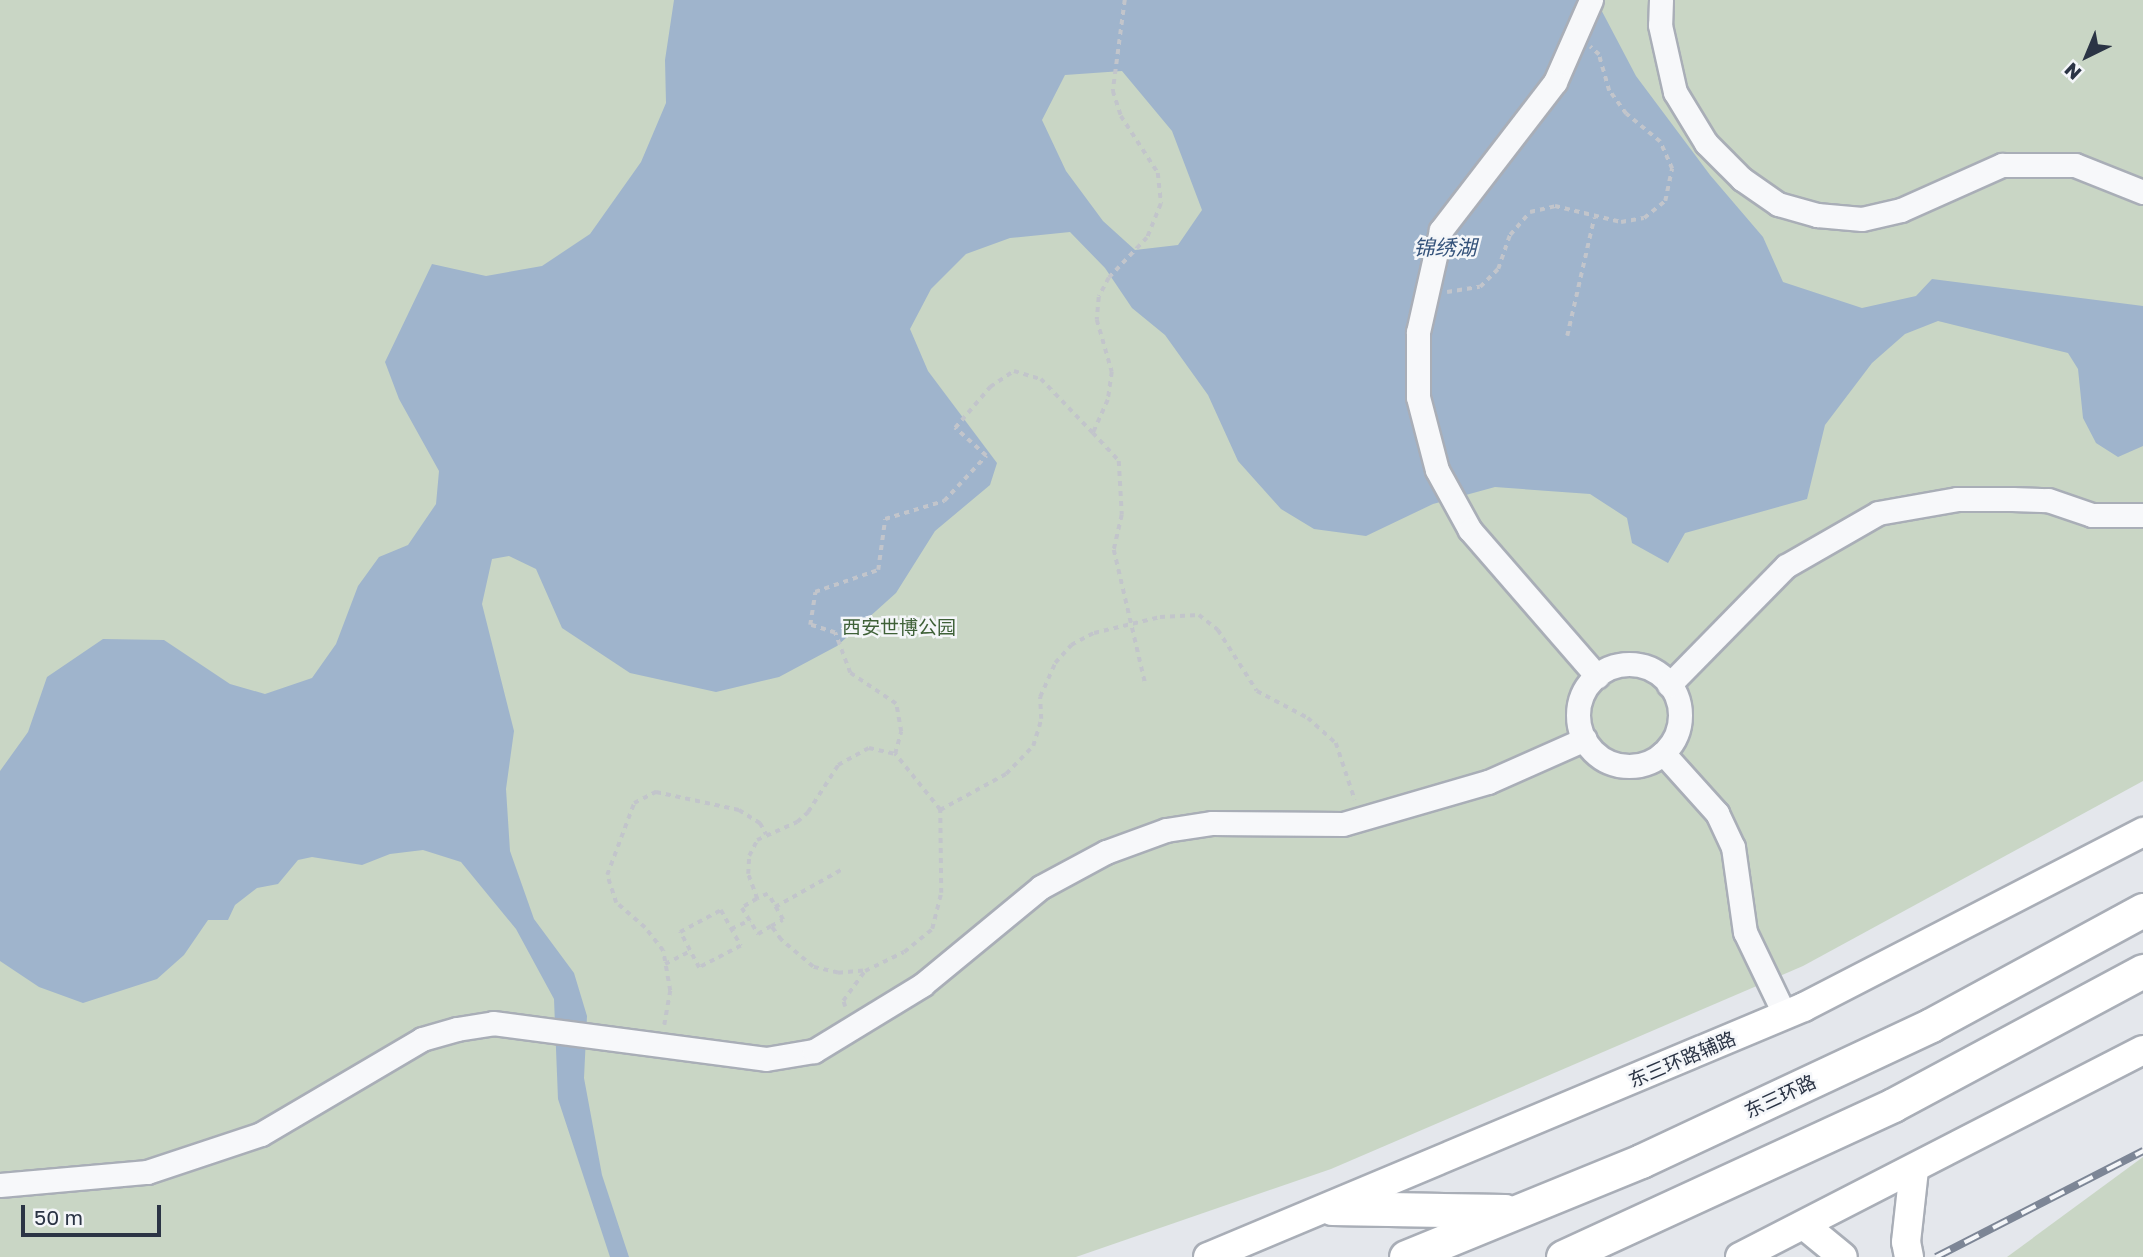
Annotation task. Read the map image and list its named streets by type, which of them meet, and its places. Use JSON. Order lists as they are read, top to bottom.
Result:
{
  "streets": {
    "highway": ["东三环路"],
    "main road": ["东三环路辅路"]
  },
  "water": ["锦绣湖"],
  "parks": ["西安世博公园"],
  "scale_bar": "50 m",
  "north": "bottom left"
}
